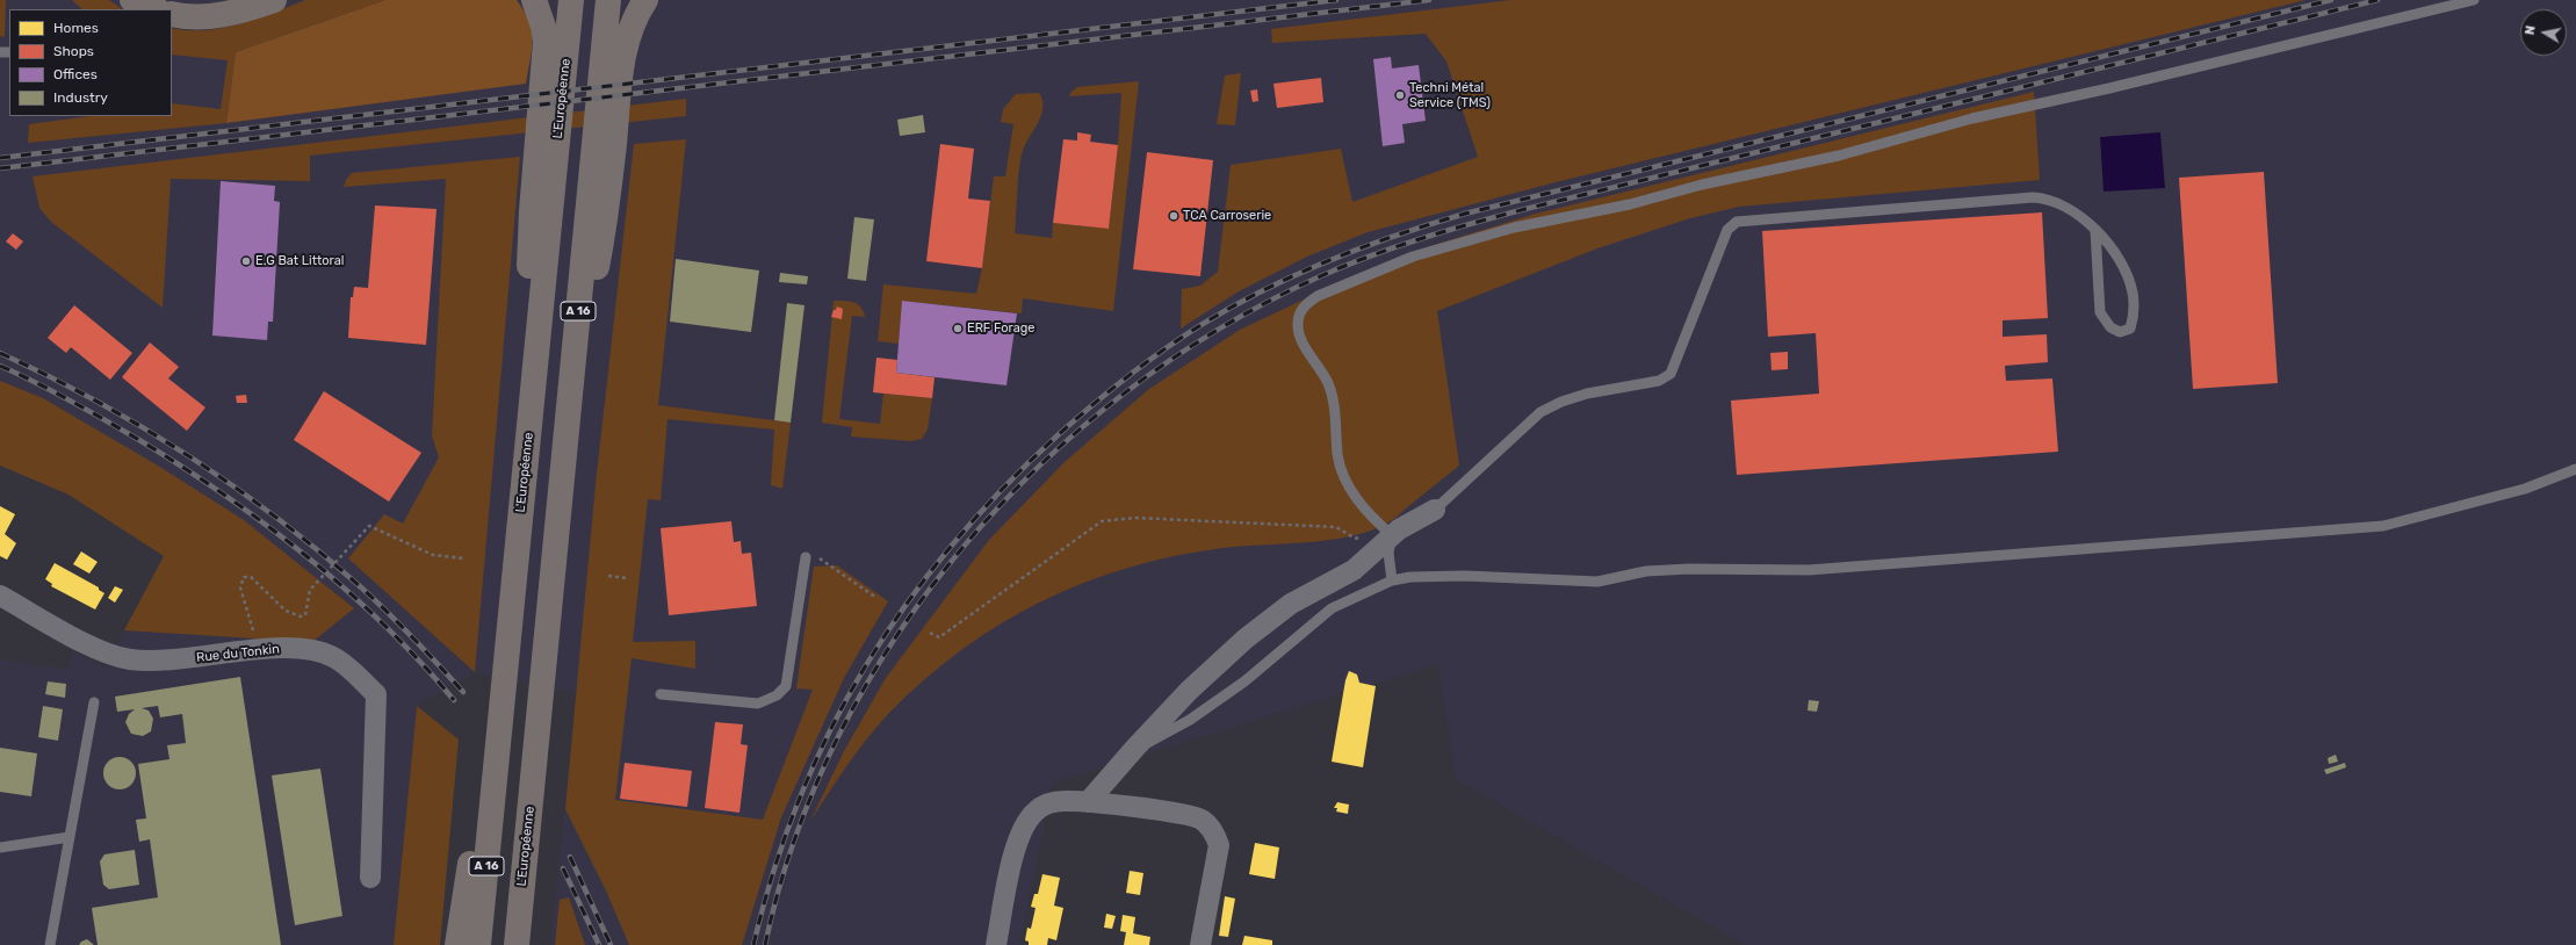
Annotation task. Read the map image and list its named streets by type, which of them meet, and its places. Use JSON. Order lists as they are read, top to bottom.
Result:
{
  "streets": {
    "highway": ["L'Européenne", "A 16"],
    "street": ["Rue du Tonkin"]
  },
  "crossings": [
    ["L'Européenne", "A 16"]
  ],
  "places": [
    "Techni Métal Service (TMS)",
    "TCA Carroserie",
    "E.G Bat Littoral",
    "ERF Forage"
  ],
  "legend": [
    "Homes",
    "Shops",
    "Offices",
    "Industry"
  ],
  "north": "left"
}
